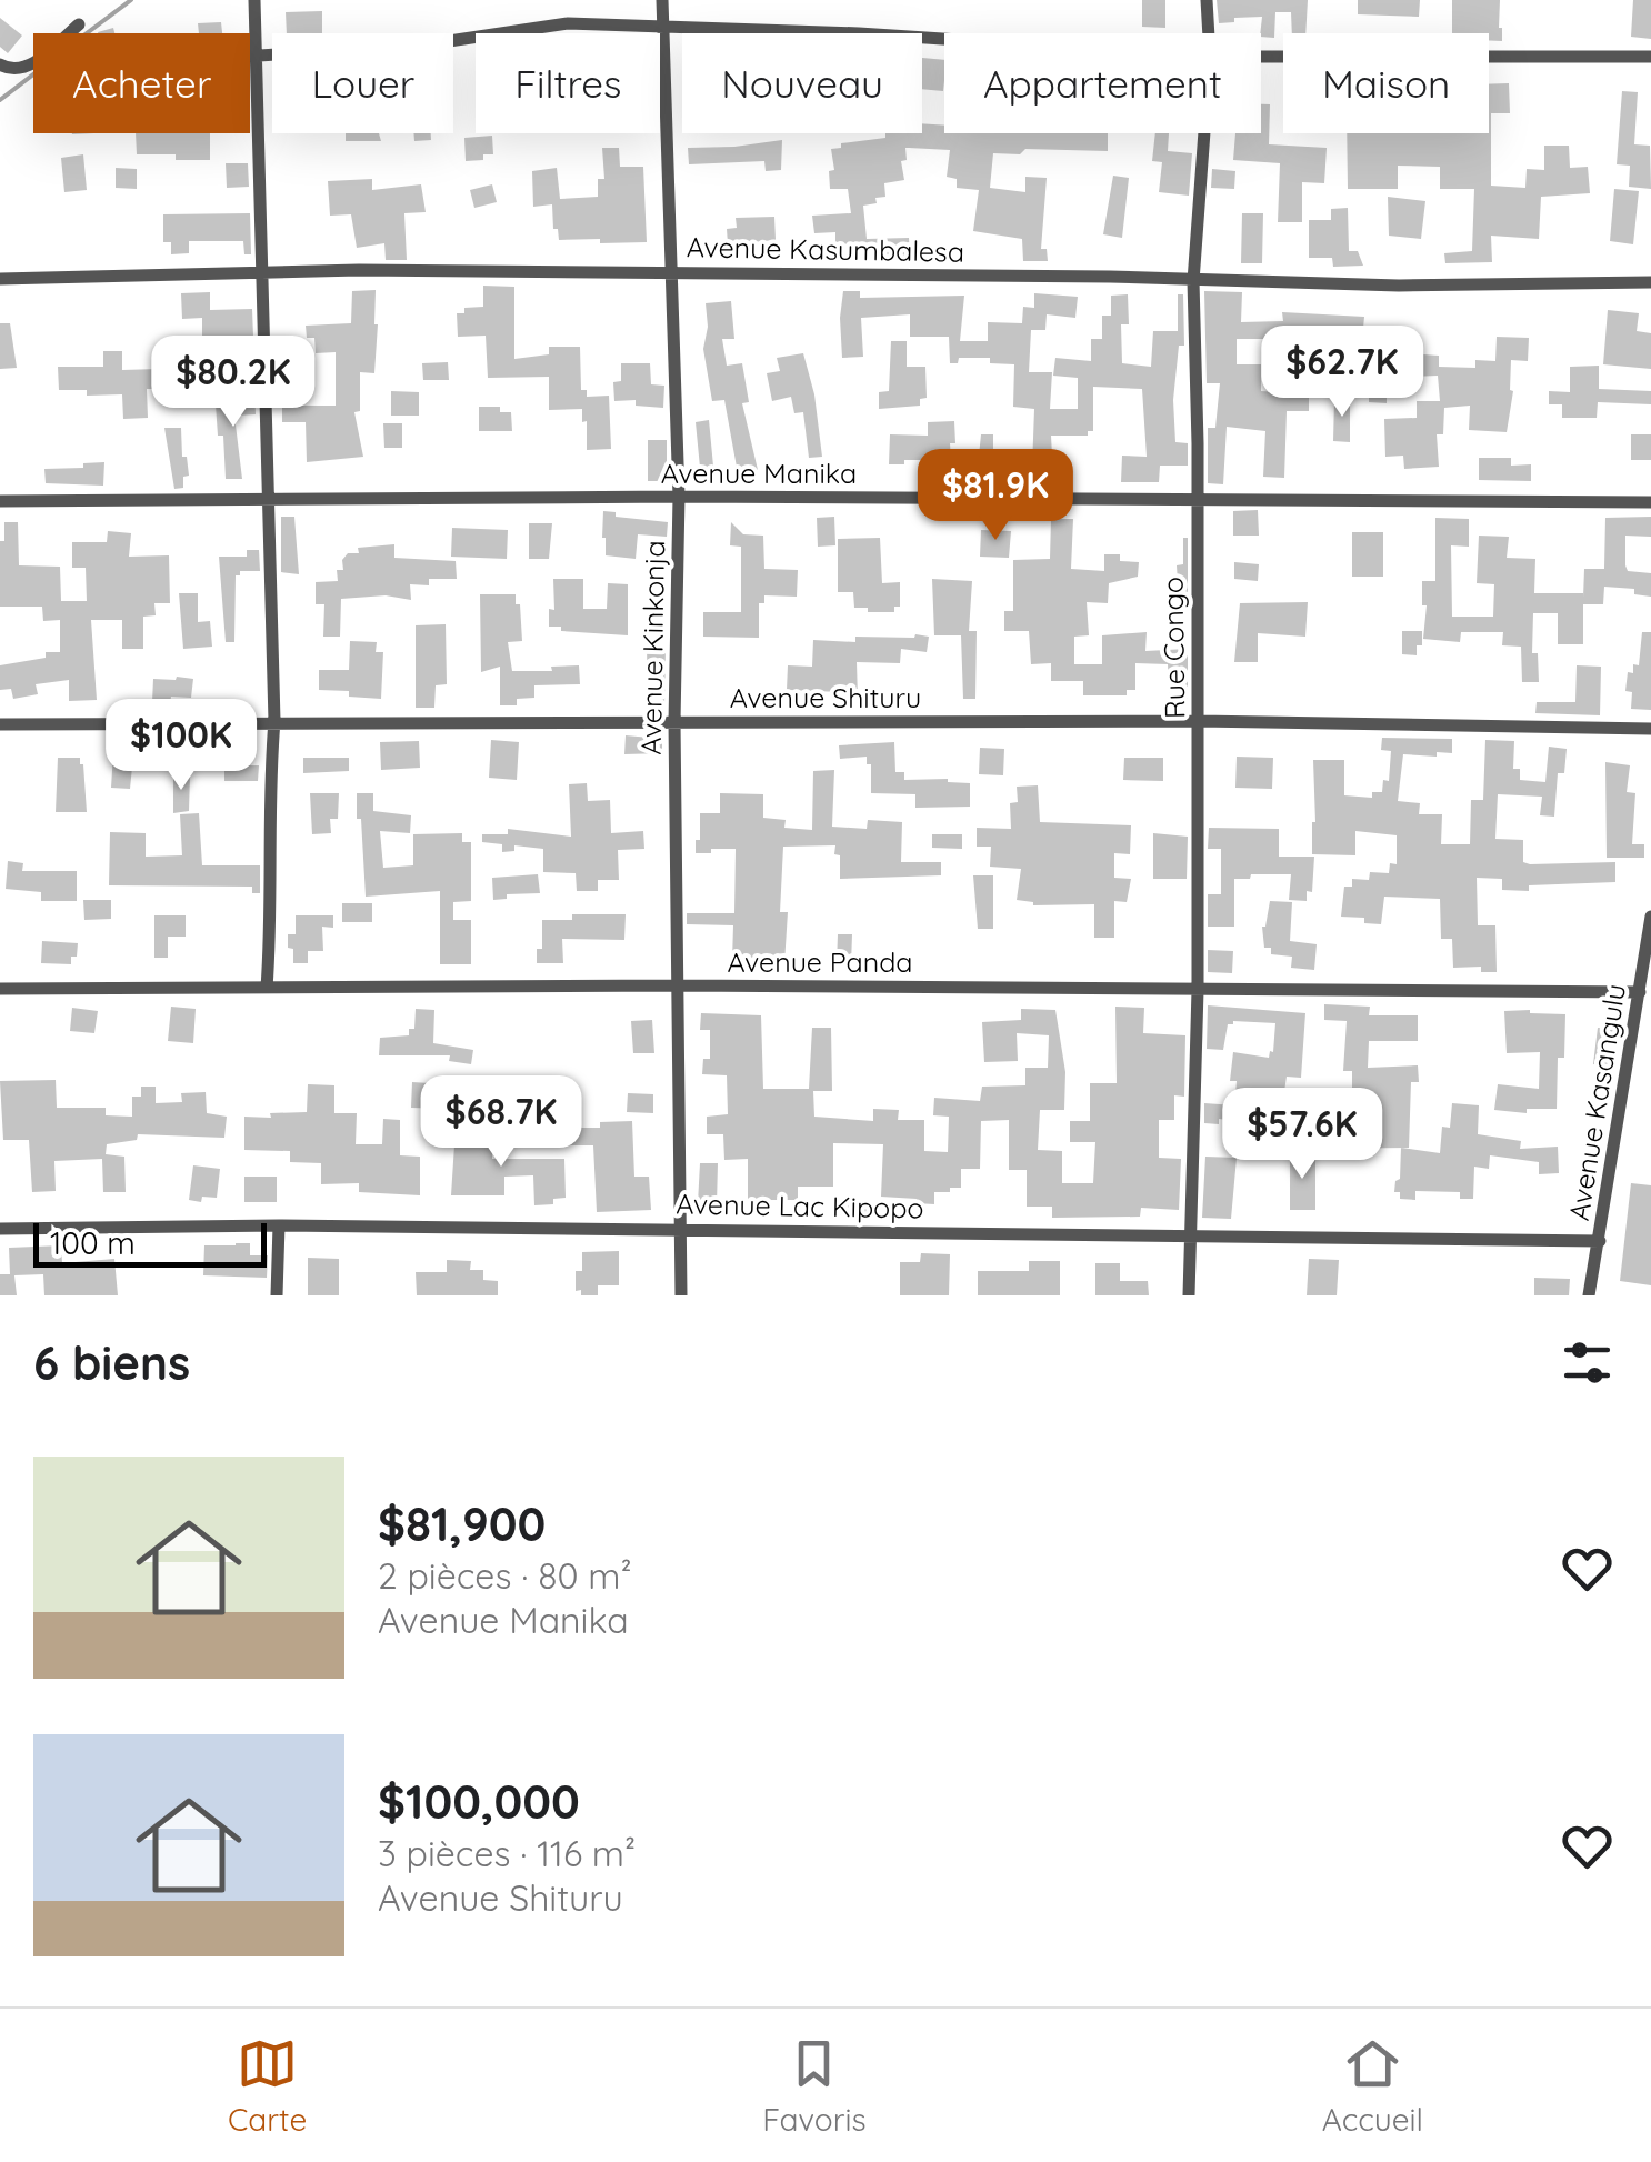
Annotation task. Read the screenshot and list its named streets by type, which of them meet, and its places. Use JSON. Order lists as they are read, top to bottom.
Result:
{
  "streets": {
    "street": [
      "Avenue Kasumbalesa",
      "Avenue Manika",
      "Avenue Kinkonja",
      "Rue Congo",
      "Avenue Shituru",
      "Avenue Panda",
      "Avenue Kasangulu",
      "Avenue Lac Kipopo"
    ]
  },
  "crossings": [
    ["Avenue Kasumbalesa", "Avenue Kinkonja"],
    ["Avenue Kasumbalesa", "Rue Congo"],
    ["Avenue Manika", "Avenue Kinkonja"],
    ["Avenue Manika", "Rue Congo"],
    ["Avenue Kinkonja", "Avenue Shituru"],
    ["Avenue Kinkonja", "Avenue Panda"],
    ["Avenue Kinkonja", "Avenue Lac Kipopo"],
    ["Rue Congo", "Avenue Shituru"],
    ["Rue Congo", "Avenue Panda"],
    ["Rue Congo", "Avenue Lac Kipopo"],
    ["Avenue Panda", "Avenue Kasangulu"],
    ["Avenue Kasangulu", "Avenue Lac Kipopo"]
  ],
  "scale_bar": "100 m",
  "page": {
    "chip": [
      "Acheter",
      "Louer",
      "Filtres",
      "Nouveau",
      "Appartement",
      "Maison"
    ],
    "price": [
      "$62.7K",
      "$80.2K",
      "$81.9K",
      "$100K",
      "$68.7K",
      "$57.6K"
    ],
    "scale": "100 m",
    "heading": "6 biens",
    "list": [
      {
        "name": "$81,900",
        "note": "2 pièces · 80 m² · Avenue Manika"
      },
      {
        "name": "$100,000",
        "note": "3 pièces · 116 m² · Avenue Shituru"
      }
    ],
    "tabs": ["Carte", "Favoris", "Accueil"]
  }
}
